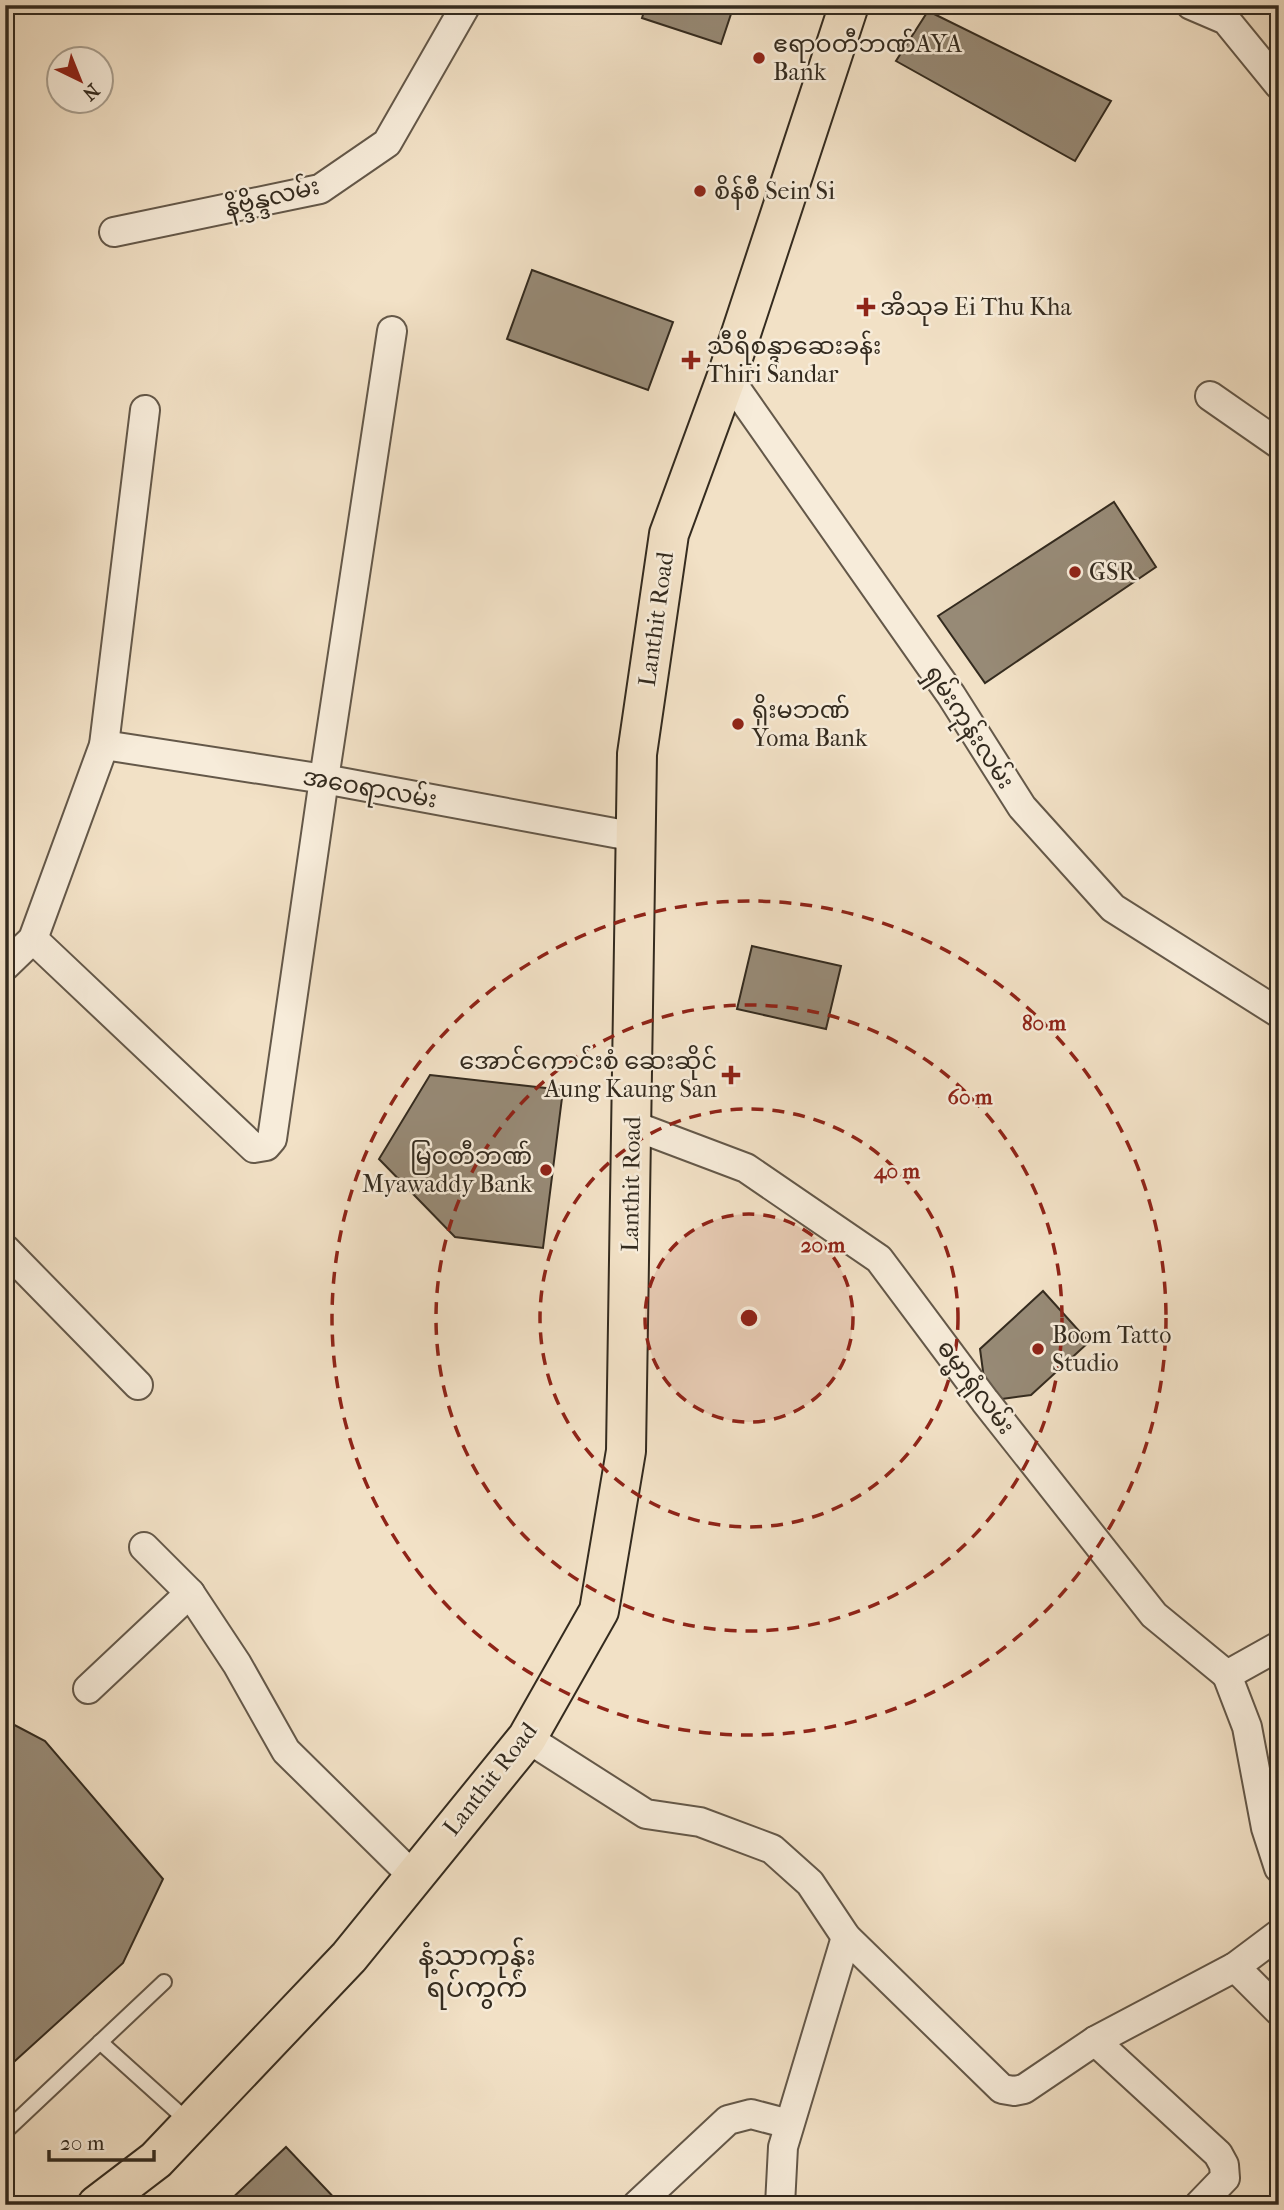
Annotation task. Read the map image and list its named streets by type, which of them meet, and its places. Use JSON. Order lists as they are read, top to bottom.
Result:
{
  "streets": {
    "main road": ["Lanthit Road"],
    "street": [
      "နိဗ္ဒိန္ဒလမ်း",
      "ရှမ်းကုန်းလမ်း",
      "အဝေရာလမ်း",
      "ဓမ္မာရုံလမ်း"
    ]
  },
  "crossings": [
    ["Lanthit Road", "ရှမ်းကုန်းလမ်း"],
    ["Lanthit Road", "အဝေရာလမ်း"],
    ["Lanthit Road", "ဓမ္မာရုံလမ်း"]
  ],
  "districts": ["နံ့သာကုန်း ရပ်ကွက်"],
  "places": {
    "other": [
      "ဧရာဝတီဘဏ်AYA Bank",
      "စိန်စီ Sein Si",
      "GSR",
      "ရိုးမဘဏ် Yoma Bank",
      "မြဝတီဘဏ် Myawaddy Bank",
      "Boom Tatto Studio"
    ],
    "health": ["အိသုခ Ei Thu Kha", "သီရိစန္ဒာဆေးခန်း Thiri Sandar", "အောင်ကောင်းစံ ဆေးဆိုင် Aung Kaung San"]
  },
  "scale_bar": "20 m",
  "north": "bottom right",
  "rings": [
    "80 m",
    "60 m",
    "40 m",
    "20 m"
  ]
}
